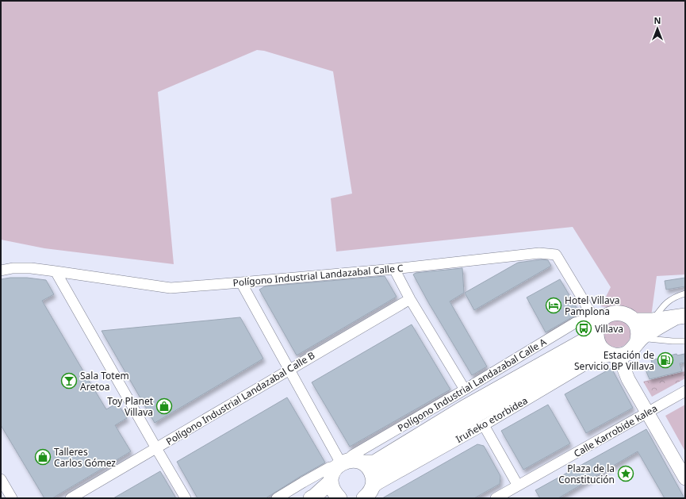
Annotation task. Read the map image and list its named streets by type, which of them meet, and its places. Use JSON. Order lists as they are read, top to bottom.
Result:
{
  "streets": {
    "main road": ["Iruñeko etorbidea"],
    "street": [
      "Polígono Industrial Landazabal Calle C",
      "Polígono Industrial Landazabal Calle A",
      "Polígono Industrial Landazabal Calle B",
      "Calle Karrobide kalea"
    ]
  },
  "crossings": [
    ["Polígono Industrial Landazabal Calle C", "Polígono Industrial Landazabal Calle A"],
    ["Polígono Industrial Landazabal Calle C", "Iruñeko etorbidea"],
    ["Polígono Industrial Landazabal Calle A", "Iruñeko etorbidea"]
  ],
  "places": {
    "hotel": ["Hotel Villava Pamplona"],
    "bus stop": ["Villava"],
    "fuel station": ["Estación de Servicio BP Villava"],
    "bar": ["Sala Totem Aretoa"],
    "shop": ["Toy Planet Villava", "Talleres Carlos Gómez"],
    "place": ["Plaza de la Constitución"]
  },
  "north": "top"
}
